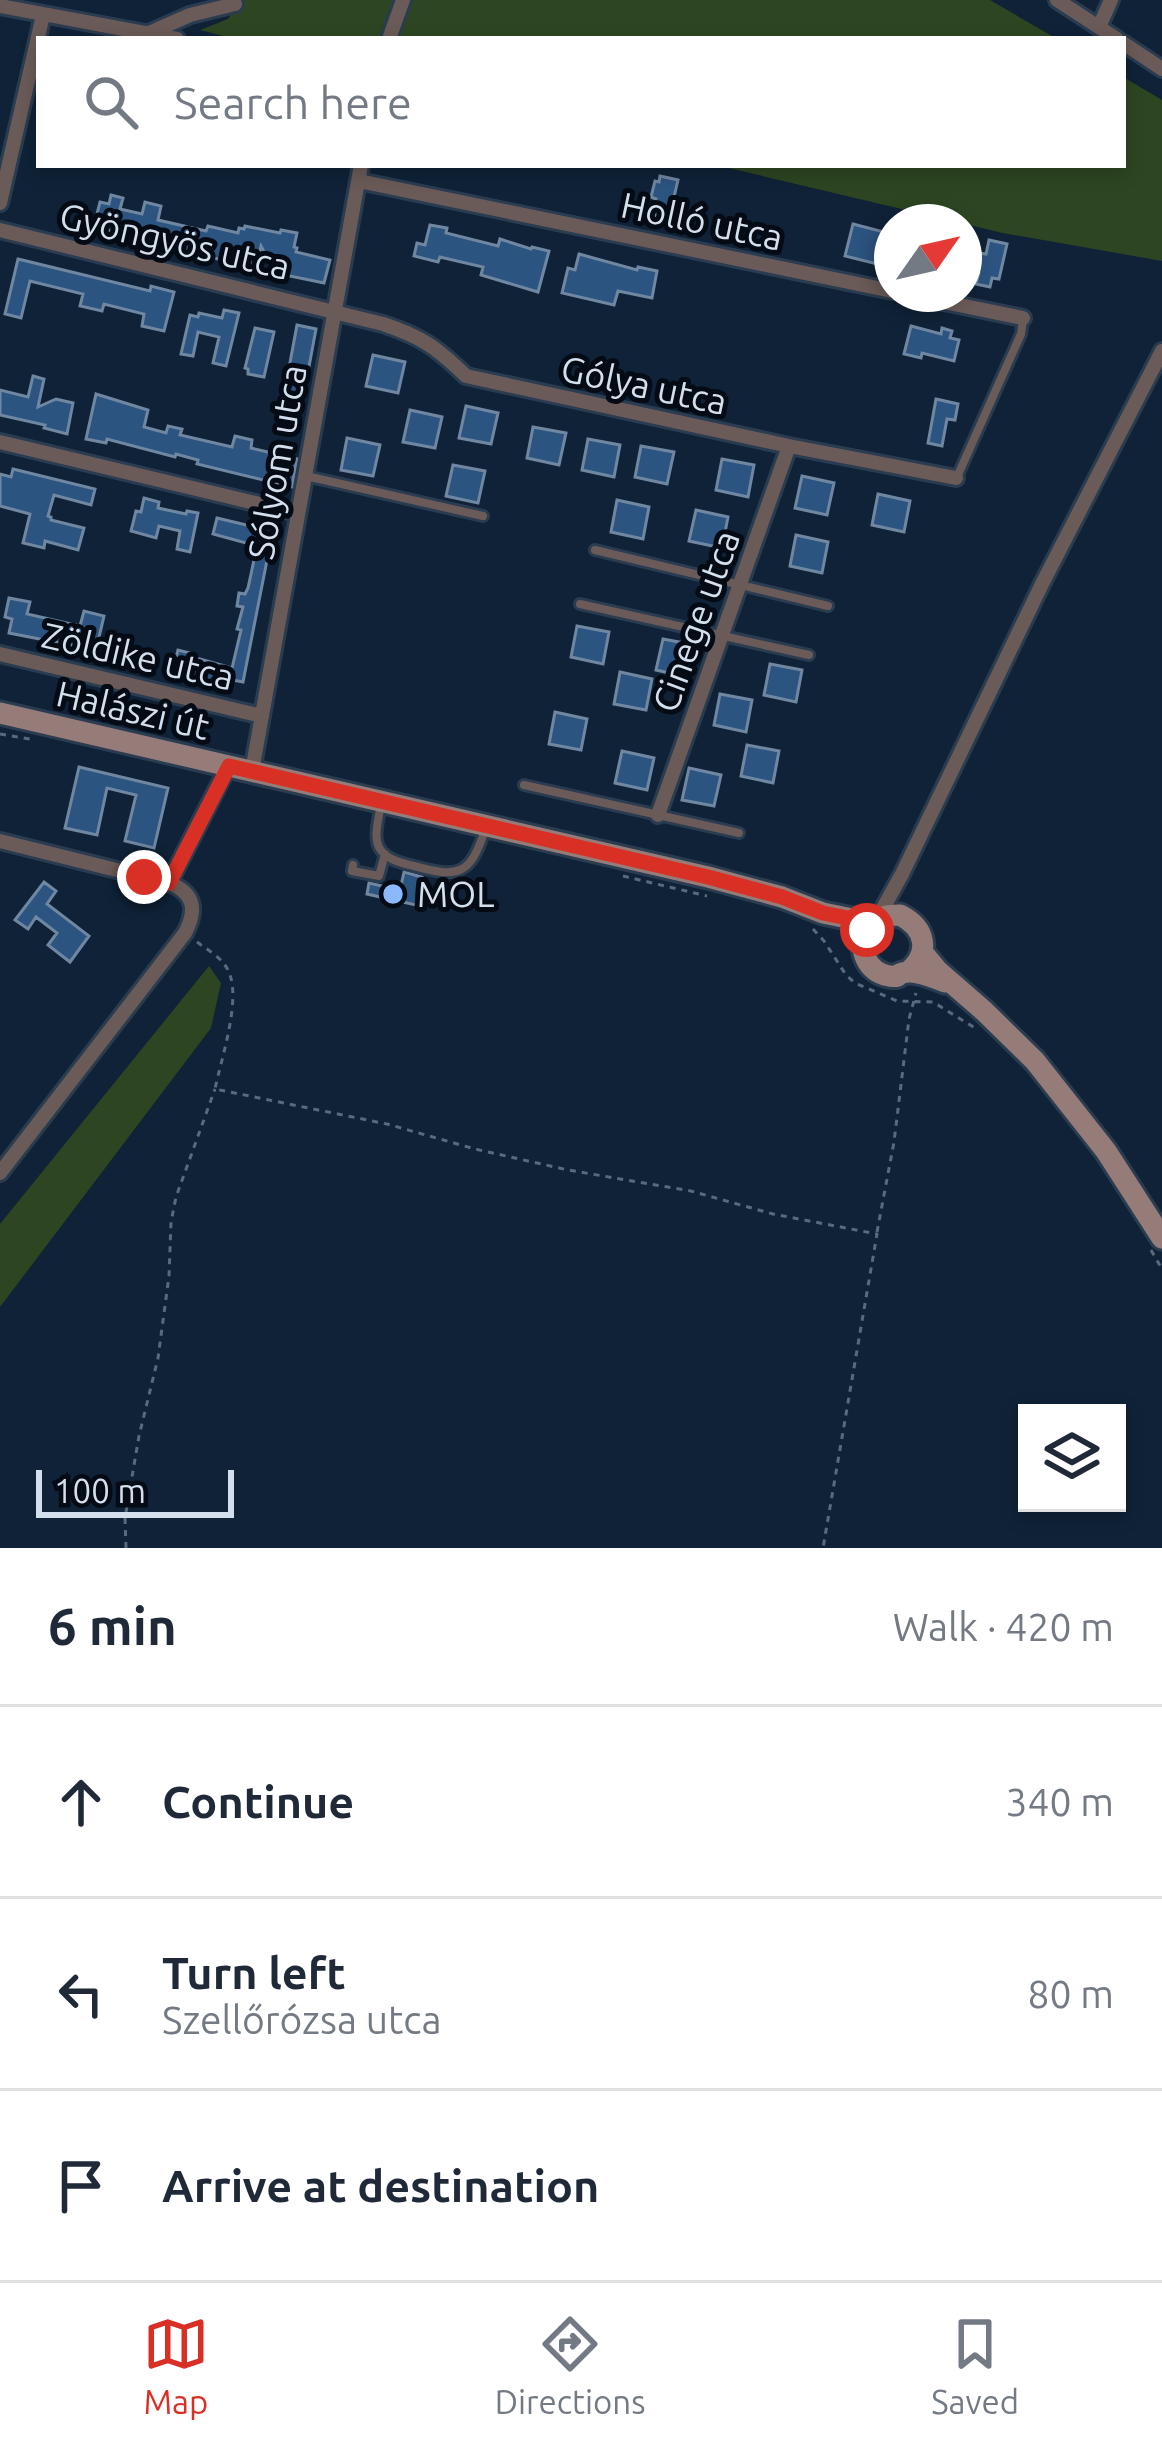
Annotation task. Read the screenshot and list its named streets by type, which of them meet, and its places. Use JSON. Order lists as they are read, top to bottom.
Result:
{
  "streets": {
    "main road": ["Halászi út"],
    "street": [
      "Holló utca",
      "Gyöngyös utca",
      "Gólya utca",
      "Sólyom utca",
      "Cinege utca",
      "Zöldike utca"
    ]
  },
  "crossings": [
    ["Holló utca", "Sólyom utca"],
    ["Gyöngyös utca", "Gólya utca"],
    ["Gyöngyös utca", "Sólyom utca"],
    ["Gólya utca", "Sólyom utca"],
    ["Gólya utca", "Cinege utca"],
    ["Sólyom utca", "Zöldike utca"],
    ["Sólyom utca", "Halászi út"]
  ],
  "places": ["MOL"],
  "scale_bar": "100 m",
  "north": "top right",
  "page": {
    "search": "Search here",
    "scale": "100 m",
    "heading": ["6 min", "Walk · 420 m"],
    "list": [
      ["Continue", "340 m"],
      ["Turn left", "Szellőrózsa utca", "80 m"],
      "Arrive at destination"
    ],
    "nav": ["Map", "Directions", "Saved"]
  }
}
